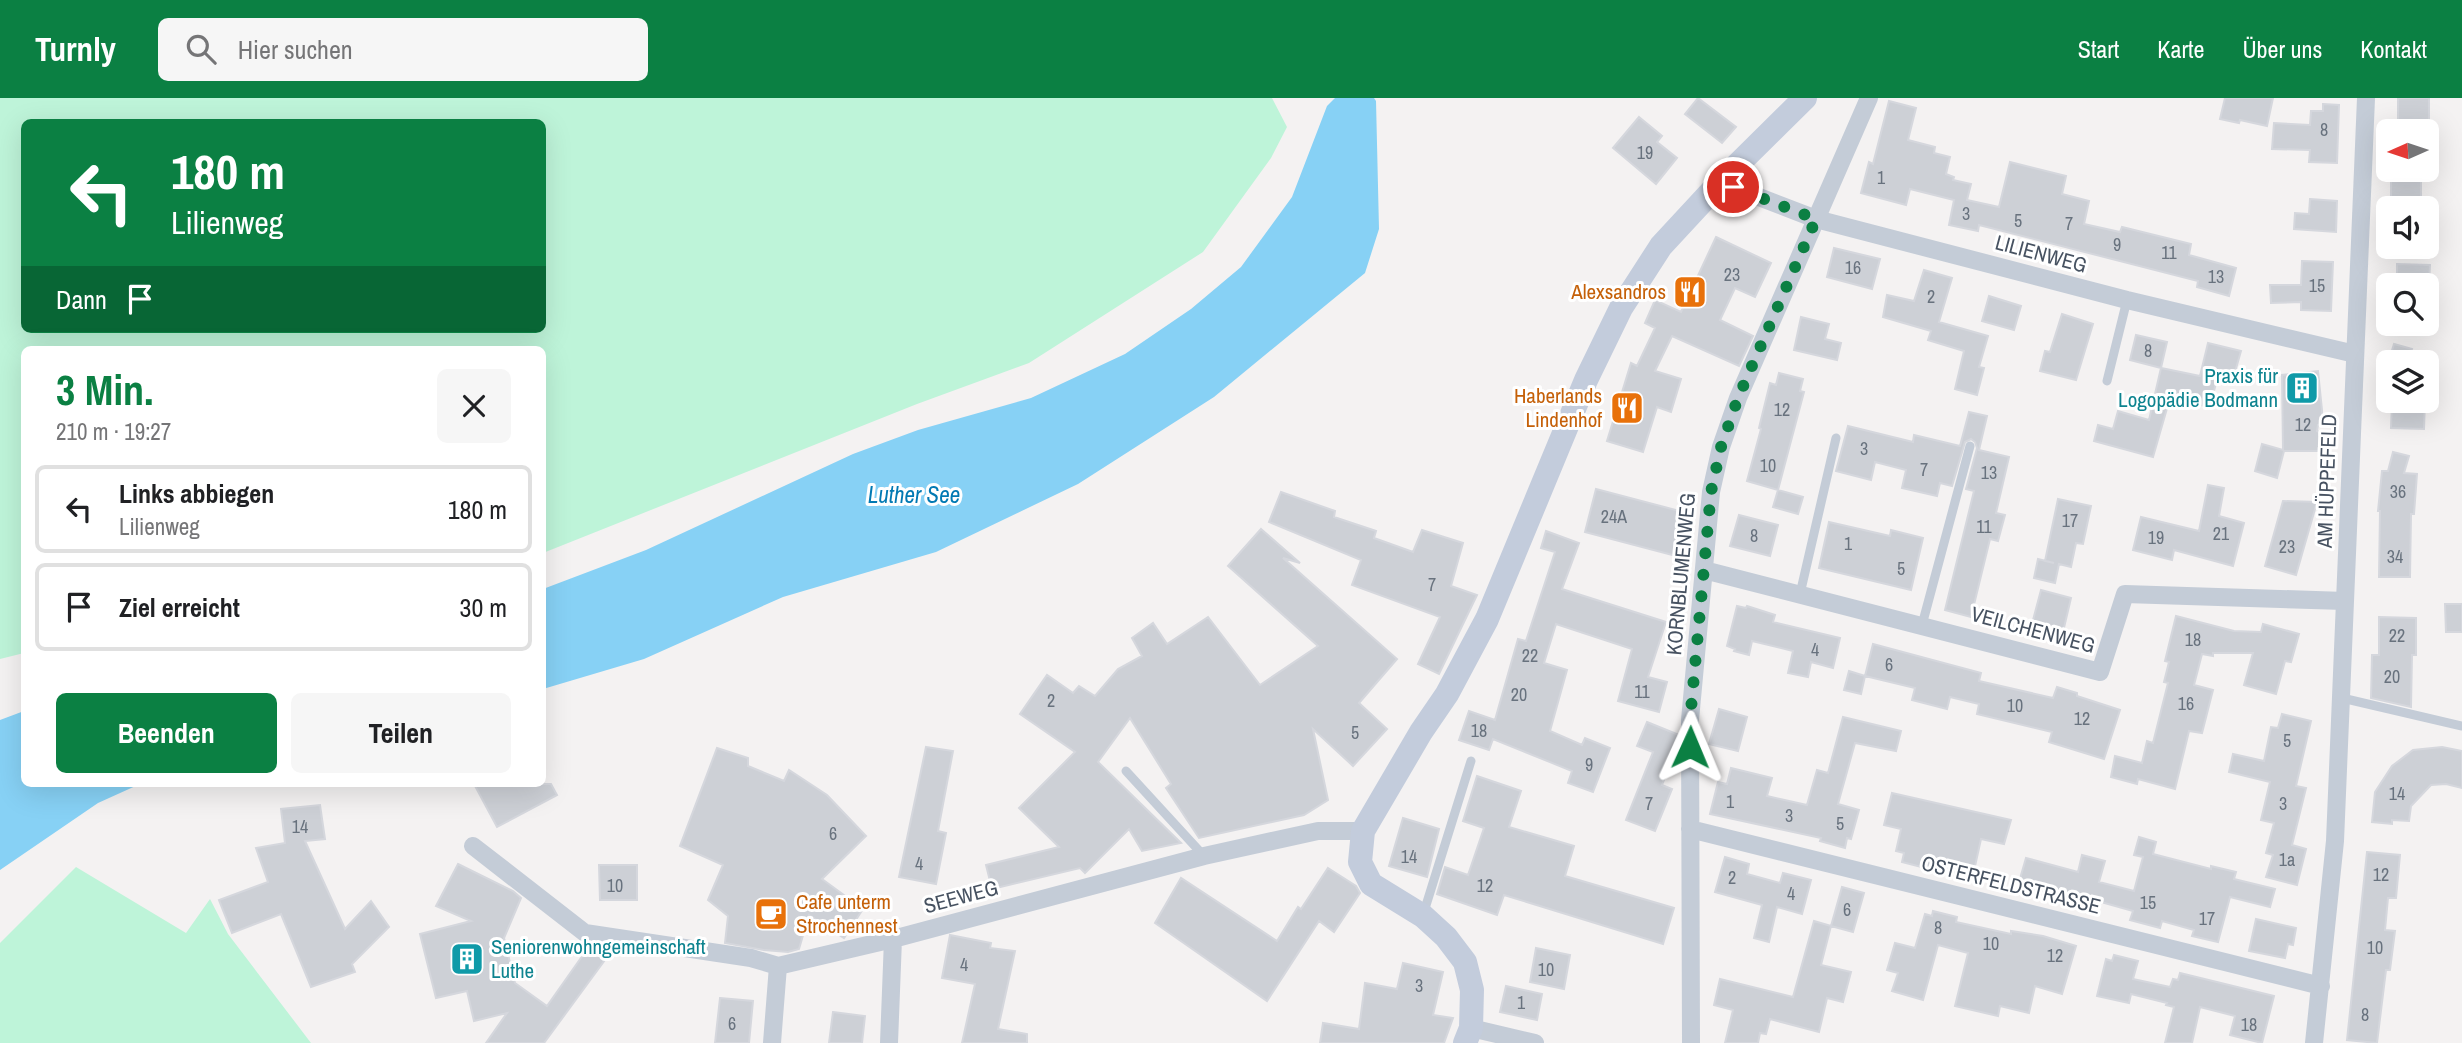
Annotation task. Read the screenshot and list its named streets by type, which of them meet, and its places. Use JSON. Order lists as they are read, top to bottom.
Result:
{
  "streets": {
    "street": [
      "LILIENWEG",
      "AM HÜPPEFELD",
      "KORNBLUMENWEG",
      "VEILCHENWEG",
      "OSTERFELDSTRASSE",
      "SEEWEG"
    ]
  },
  "crossings": [
    ["LILIENWEG", "AM HÜPPEFELD"],
    ["LILIENWEG", "KORNBLUMENWEG"],
    ["AM HÜPPEFELD", "VEILCHENWEG"],
    ["AM HÜPPEFELD", "OSTERFELDSTRASSE"],
    ["KORNBLUMENWEG", "VEILCHENWEG"],
    ["KORNBLUMENWEG", "OSTERFELDSTRASSE"]
  ],
  "water": ["Luther See"],
  "places": {
    "restaurant": ["Alexsandros", "Haberlands Lindenhof"],
    "building": ["Praxis für Logopädie Bodmann", "Seniorenwohngemeinschaft Luthe"],
    "cafe": ["Cafe unterm Strochennest"]
  },
  "house_numbers": [
    "8",
    "19",
    "1",
    "3",
    "5",
    "7",
    "9",
    "11",
    "16",
    "23",
    "13",
    "15",
    "2",
    "8",
    "12",
    "12",
    "3",
    "10",
    "7",
    "13",
    "36",
    "24A",
    "17",
    "11",
    "21",
    "8",
    "19",
    "1",
    "23",
    "34",
    "5",
    "7",
    "22",
    "18",
    "4",
    "22",
    "6",
    "20",
    "11",
    "20",
    "2",
    "16",
    "10",
    "12",
    "18",
    "5",
    "5",
    "9",
    "14",
    "1",
    "7",
    "3",
    "3",
    "5",
    "14",
    "6",
    "14",
    "1a",
    "4",
    "12",
    "2",
    "10",
    "12",
    "4",
    "15",
    "6",
    "17",
    "8",
    "10",
    "10",
    "12",
    "4",
    "10",
    "3",
    "1",
    "8",
    "6",
    "18"
  ],
  "north": "left",
  "page": {
    "header": "Turnly",
    "search": "Hier suchen",
    "nav": [
      "Start",
      "Karte",
      "Über uns",
      "Kontakt"
    ],
    "turn": ["180 m", "Lilienweg"],
    "then": "Dann",
    "heading": ["3 Min.", "210 m · 19:27"],
    "list": [
      {
        "name": "Links abbiegen",
        "note": "Lilienweg",
        "value": "180 m"
      },
      {
        "name": "Ziel erreicht",
        "value": "30 m"
      }
    ],
    "buttons": ["Beenden", "Teilen"]
  }
}
